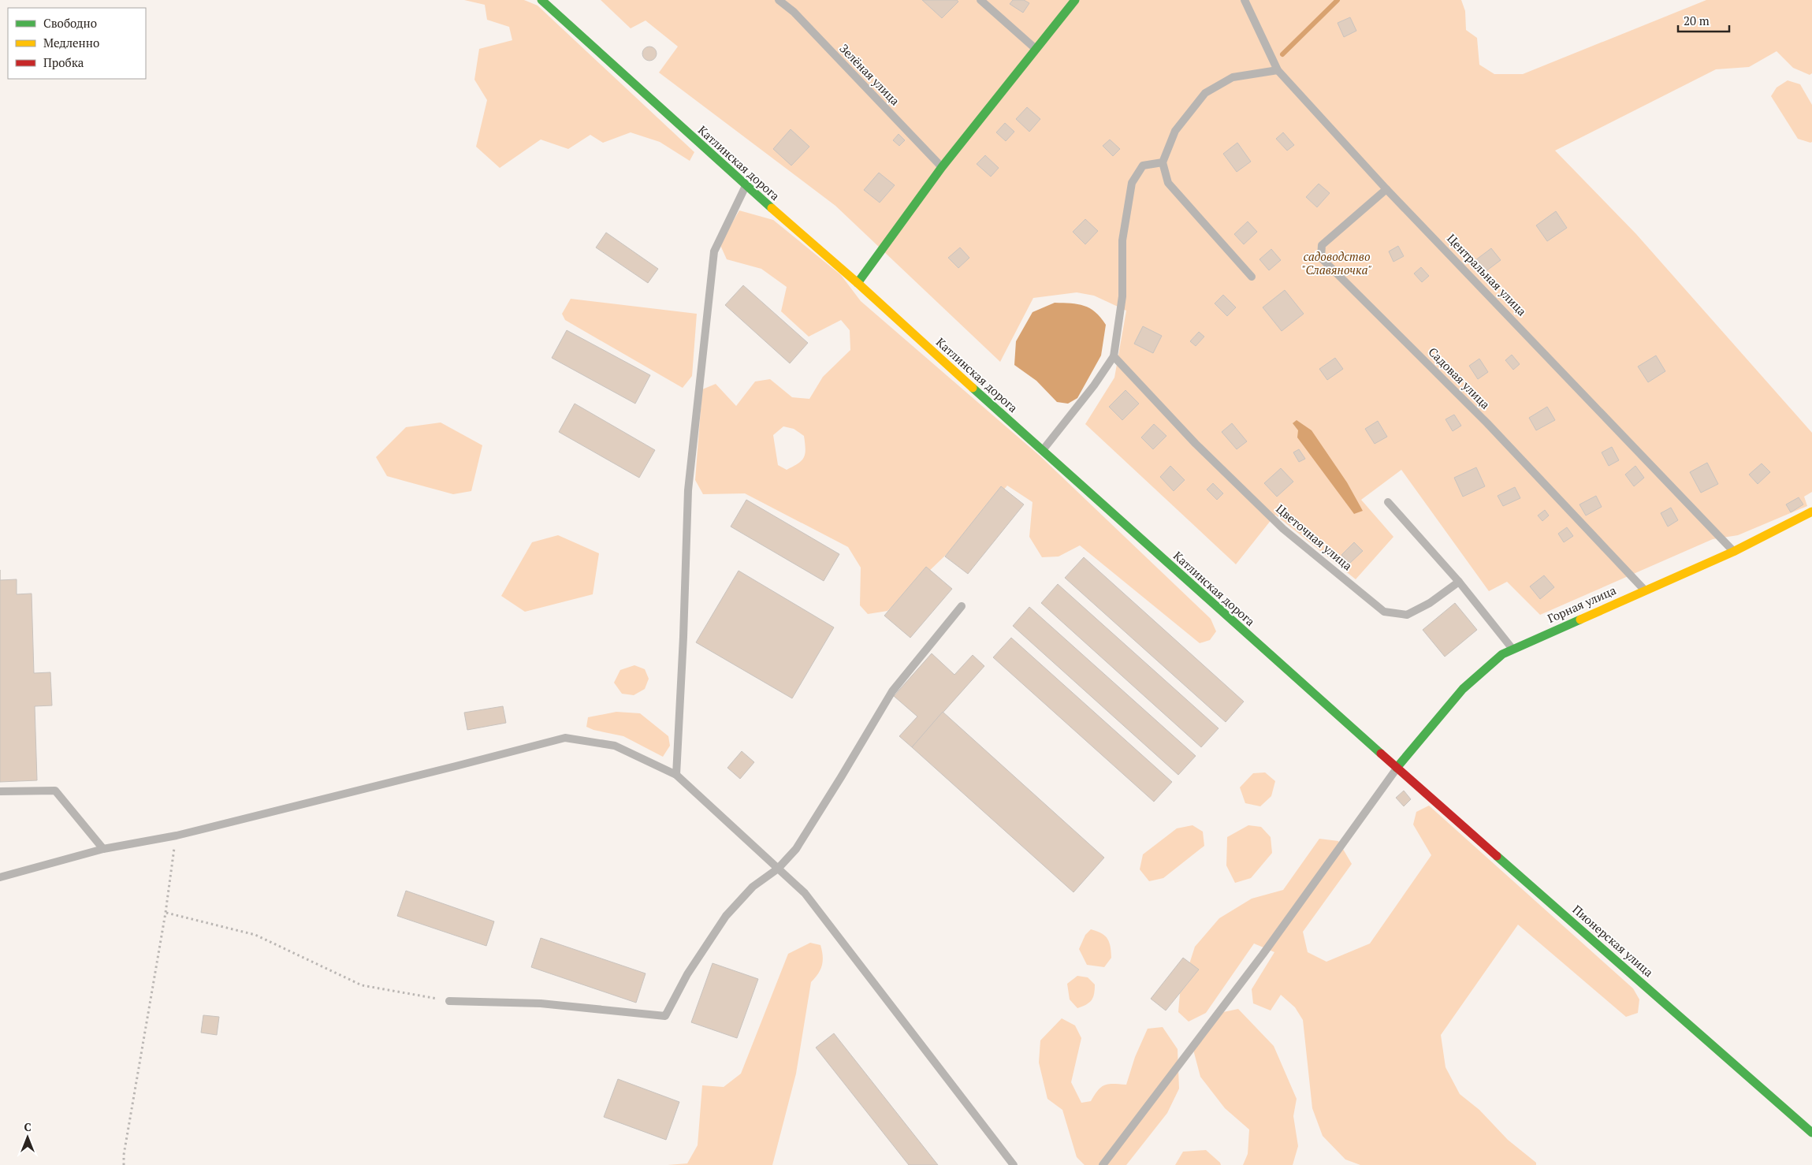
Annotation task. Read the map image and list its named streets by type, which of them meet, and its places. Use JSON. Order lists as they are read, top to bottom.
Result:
{
  "streets": {
    "street": ["Катлинская дорога", "Горная улица", "Пионерская улица"],
    "lane": [
      "Зелёная улица",
      "Центральная улица",
      "Садовая улица",
      "Цветочная улица"
    ]
  },
  "crossings": [
    ["Катлинская дорога", "Горная улица"],
    ["Катлинская дорога", "Пионерская улица"],
    ["Центральная улица", "Садовая улица"],
    ["Центральная улица", "Горная улица"],
    ["Садовая улица", "Горная улица"],
    ["Горная улица", "Пионерская улица"]
  ],
  "parks": ["садоводство \"Славяночка\""],
  "legend": ["Свободно", "Медленно", "Пробка"],
  "scale_bar": "20 m",
  "north": "top"
}
